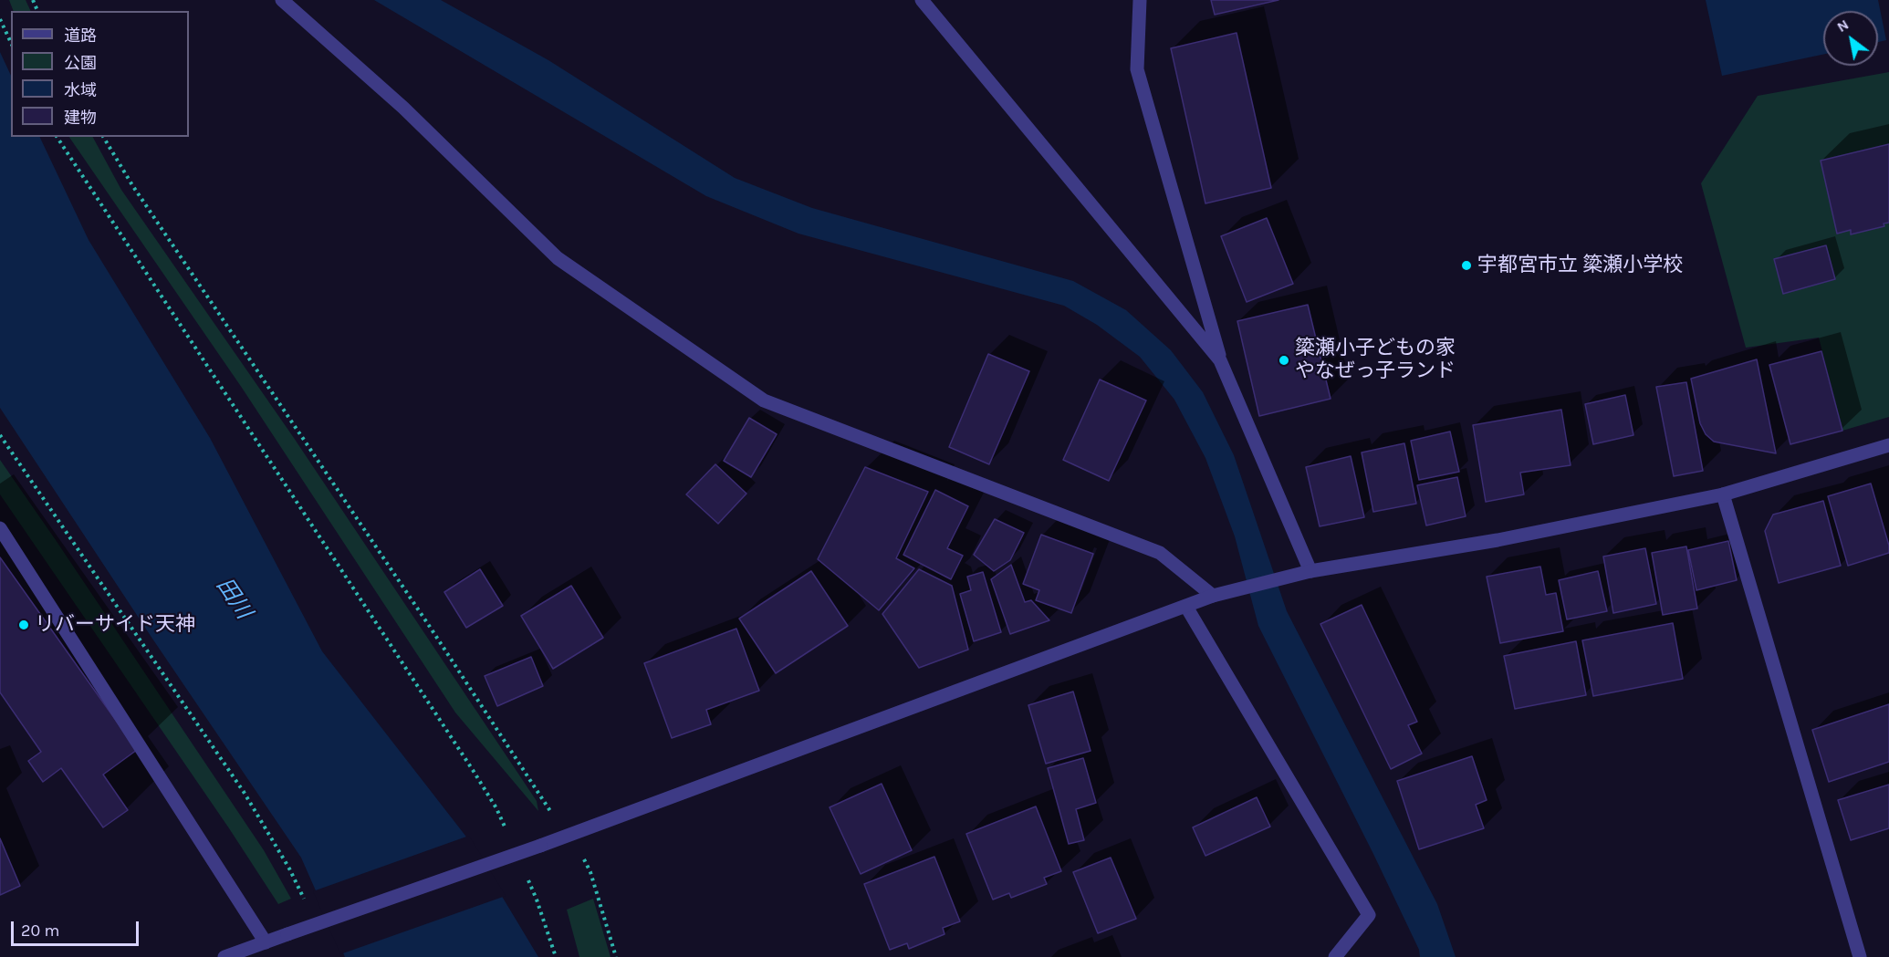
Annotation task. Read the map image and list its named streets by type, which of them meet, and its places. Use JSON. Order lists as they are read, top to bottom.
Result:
{
  "water": ["田川"],
  "places": ["宇都宮市立 簗瀬小学校", "簗瀬小子どもの家 やなぜっ子ランド", "リバーサイド天神"],
  "legend": [
    "道路",
    "公園",
    "水域",
    "建物"
  ],
  "scale_bar": "20 m",
  "north": "top left"
}
